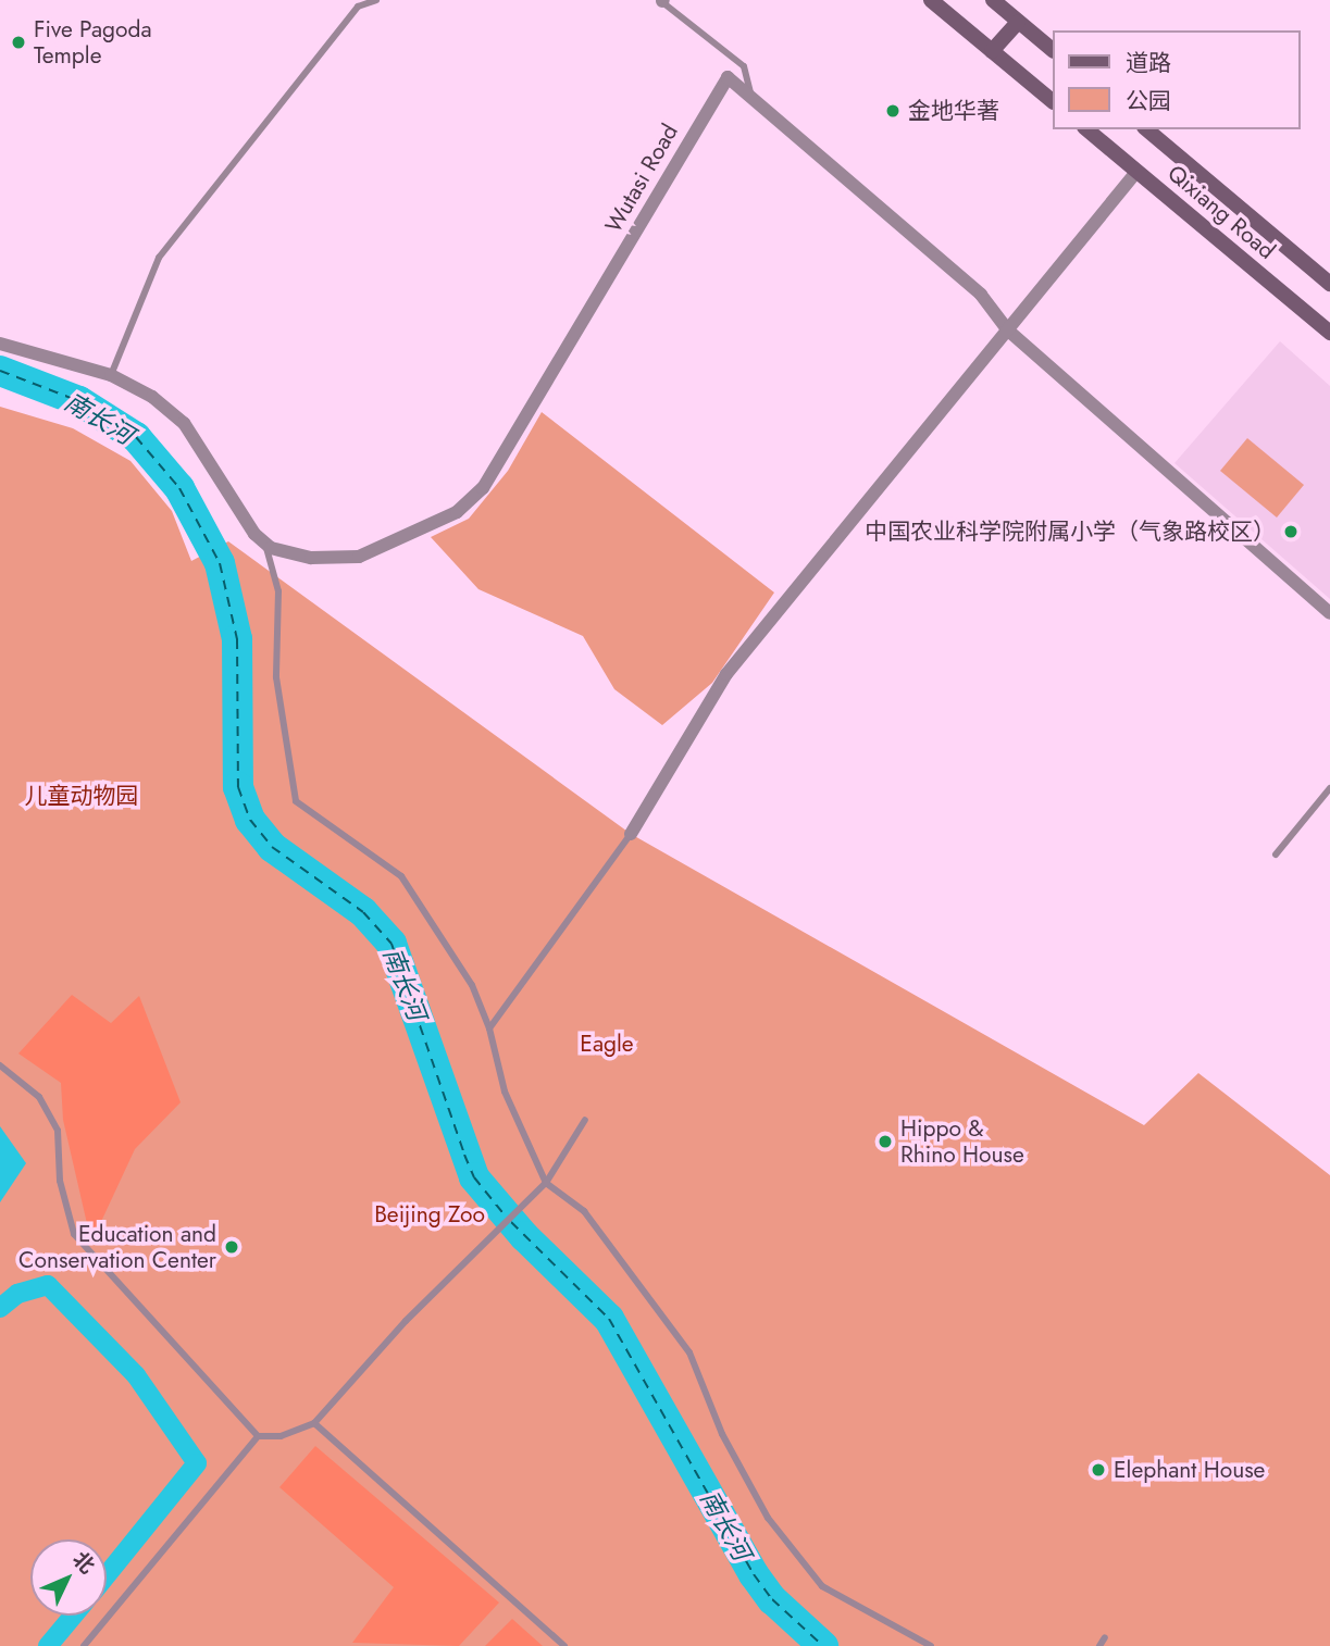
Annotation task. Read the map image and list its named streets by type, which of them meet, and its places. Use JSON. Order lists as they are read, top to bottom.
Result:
{
  "streets": {
    "street": ["Wutasi Road", "Qixiang Road"]
  },
  "water": ["南长河"],
  "parks": ["儿童动物园", "Eagle", "Beijing Zoo"],
  "places": [
    "Five Pagoda Temple",
    "金地华著",
    "中国农业科学院附属小学（气象路校区）",
    "Hippo & Rhino House",
    "Education and Conservation Center",
    "Elephant House"
  ],
  "legend": ["道路", "公园"],
  "north": "top right"
}
